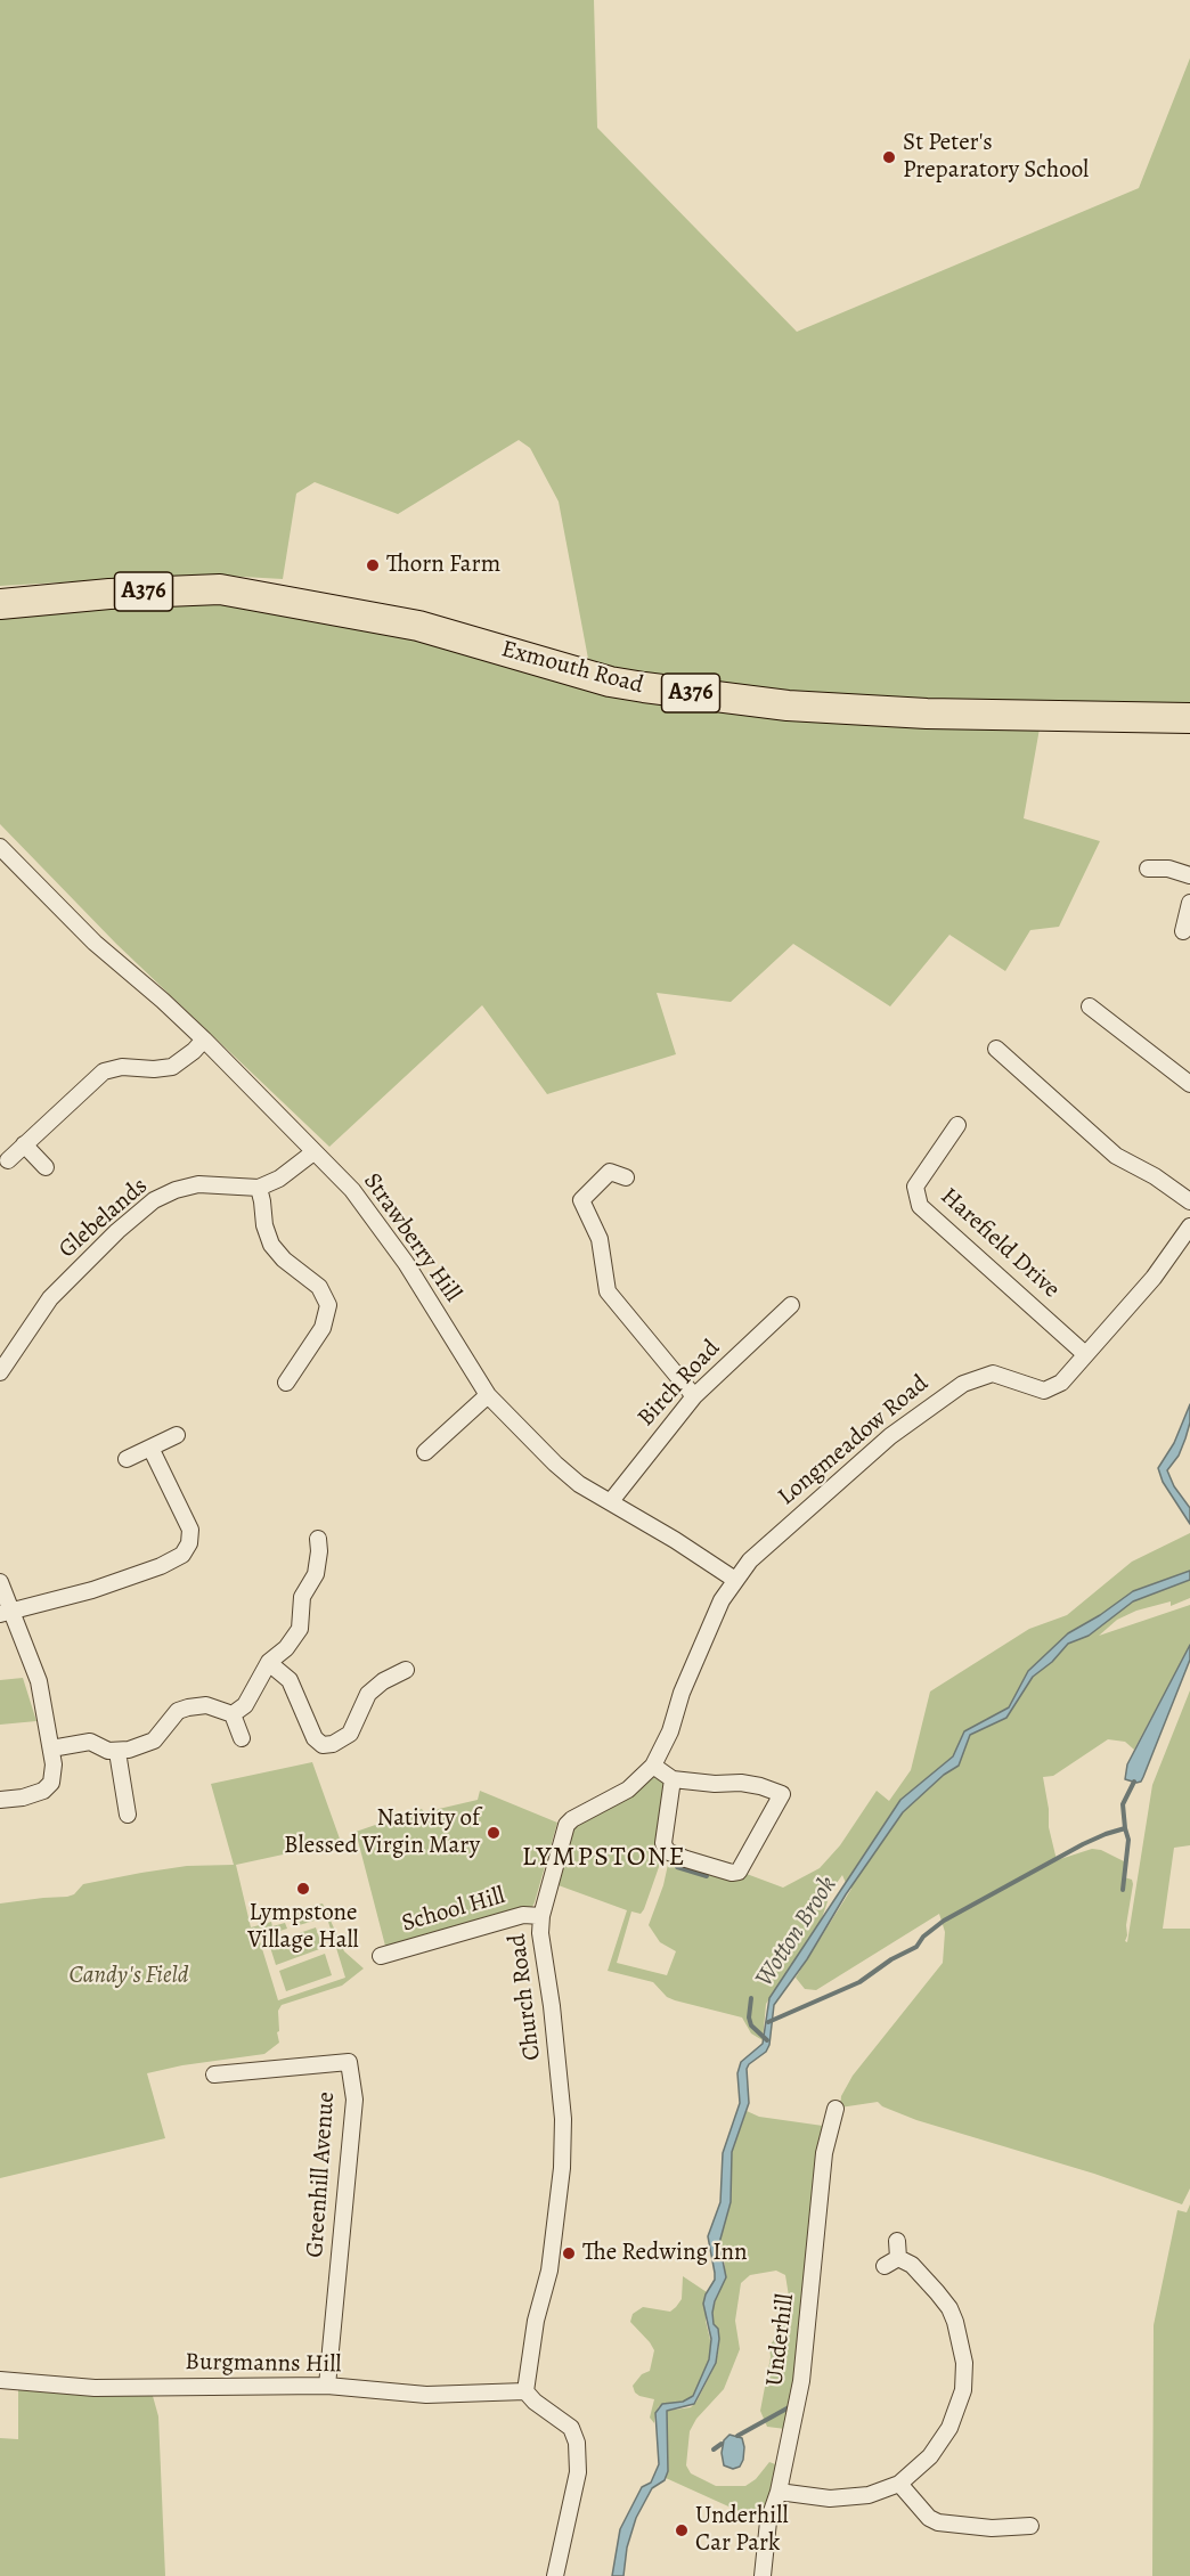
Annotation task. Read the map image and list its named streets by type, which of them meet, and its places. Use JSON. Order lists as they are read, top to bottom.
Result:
{
  "streets": {
    "highway": ["A376", "Exmouth Road"],
    "street": [
      "Glebelands",
      "Strawberry Hill",
      "Harefield Drive",
      "Birch Road",
      "Longmeadow Road",
      "School Hill",
      "Church Road",
      "Greenhill Avenue",
      "Underhill",
      "Burgmanns Hill"
    ]
  },
  "crossings": [
    ["Strawberry Hill", "Birch Road"],
    ["Strawberry Hill", "Longmeadow Road"],
    ["Strawberry Hill", "Church Road"],
    ["Harefield Drive", "Longmeadow Road"],
    ["Longmeadow Road", "Church Road"],
    ["School Hill", "Church Road"],
    ["Church Road", "Burgmanns Hill"],
    ["Greenhill Avenue", "Burgmanns Hill"]
  ],
  "districts": ["LYMPSTONE"],
  "water": ["Wotton Brook"],
  "parks": ["Candy's Field"],
  "places": [
    "St Peter's Preparatory School",
    "Thorn Farm",
    "Nativity of Blessed Virgin Mary",
    "Lympstone Village Hall",
    "The Redwing Inn",
    "Underhill Car Park"
  ]
}
